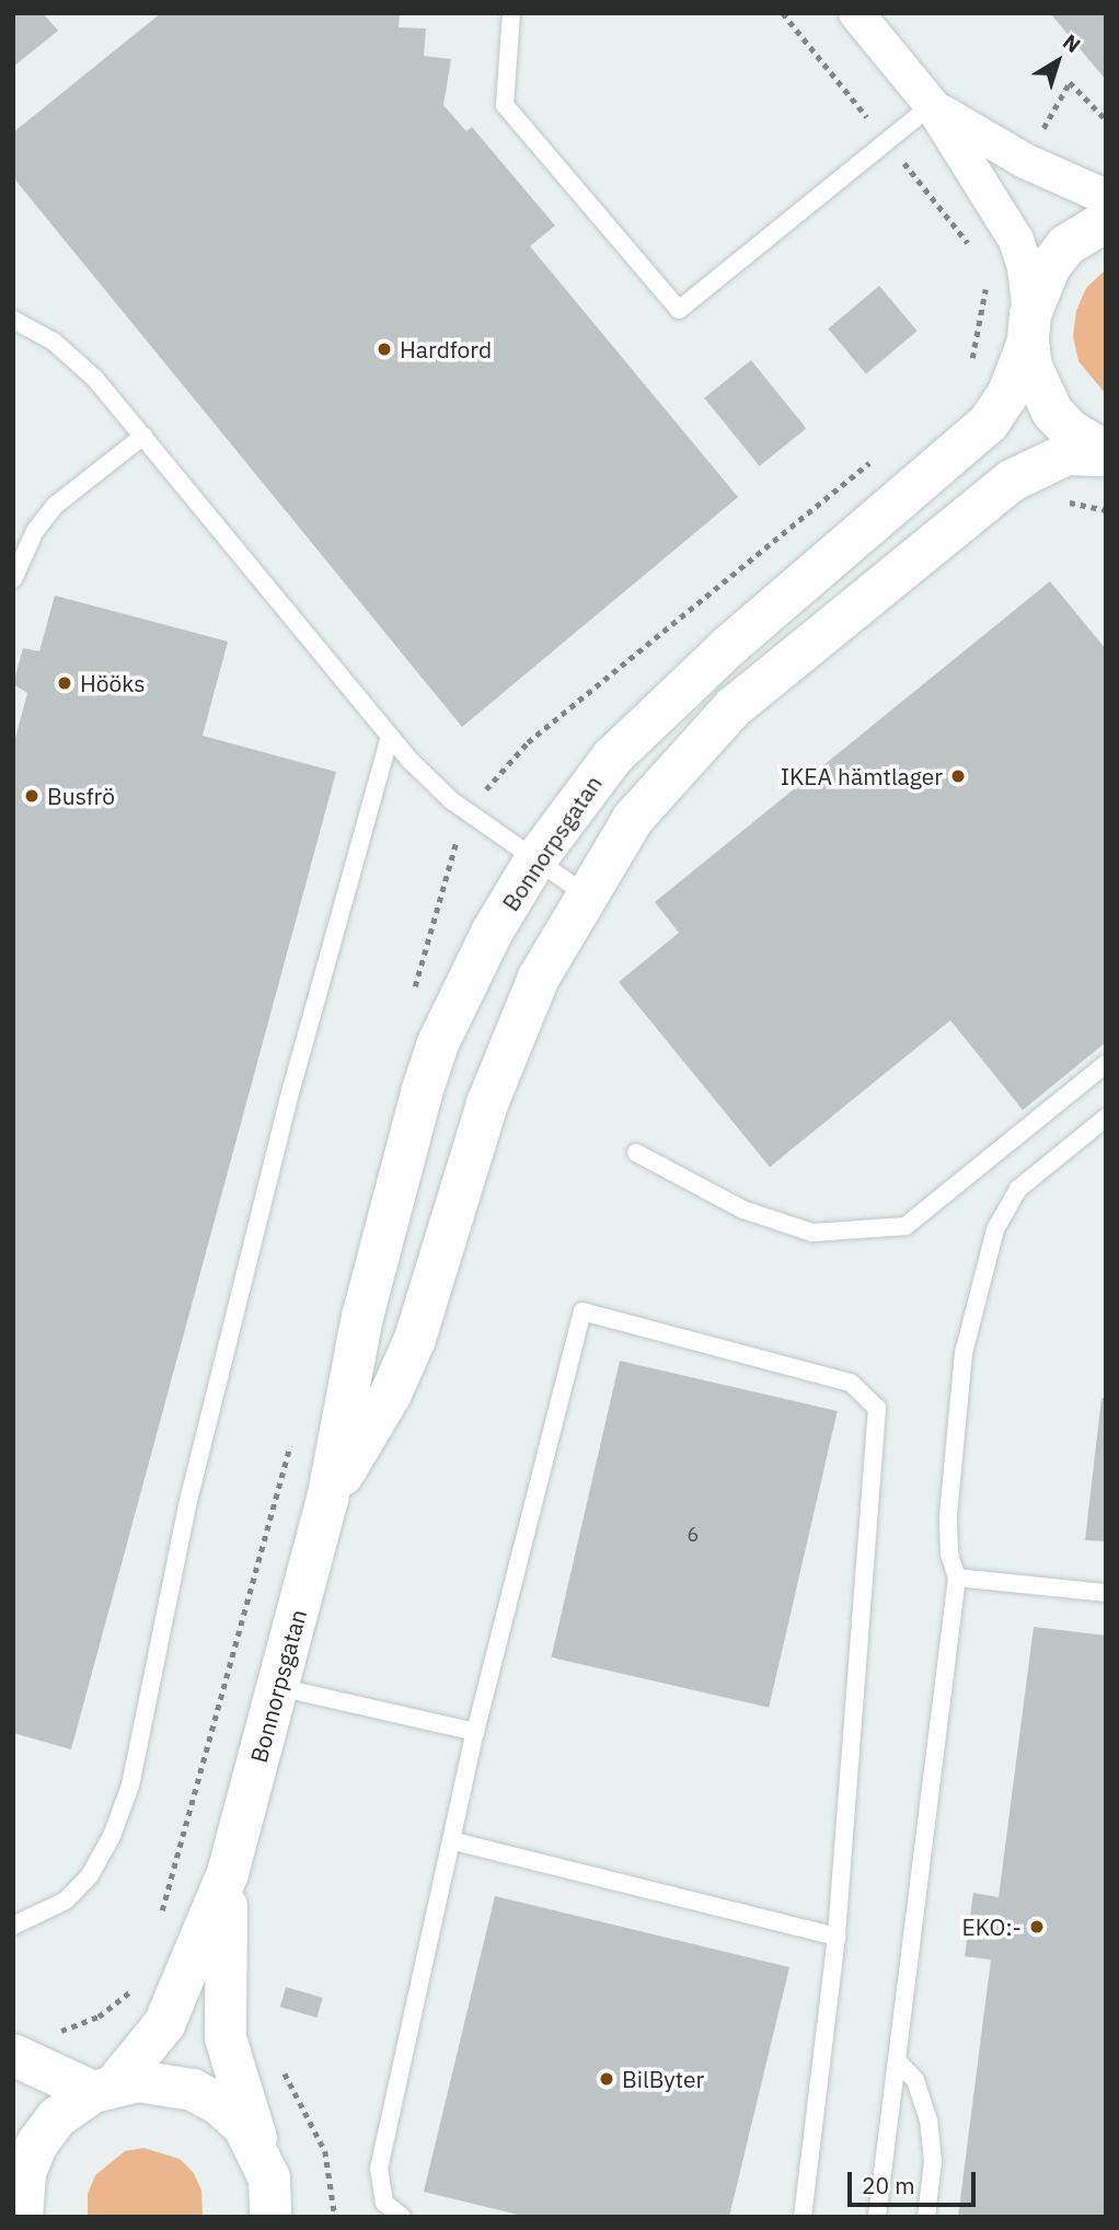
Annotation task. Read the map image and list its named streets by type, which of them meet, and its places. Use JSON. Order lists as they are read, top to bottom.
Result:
{
  "streets": {
    "street": ["Bonnorpsgatan"]
  },
  "places": [
    "Hardford",
    "Hööks",
    "IKEA hämtlager",
    "Busfrö",
    "EKO:-",
    "BilByter"
  ],
  "house_numbers": ["6"],
  "scale_bar": "20 m",
  "north": "top right"
}
